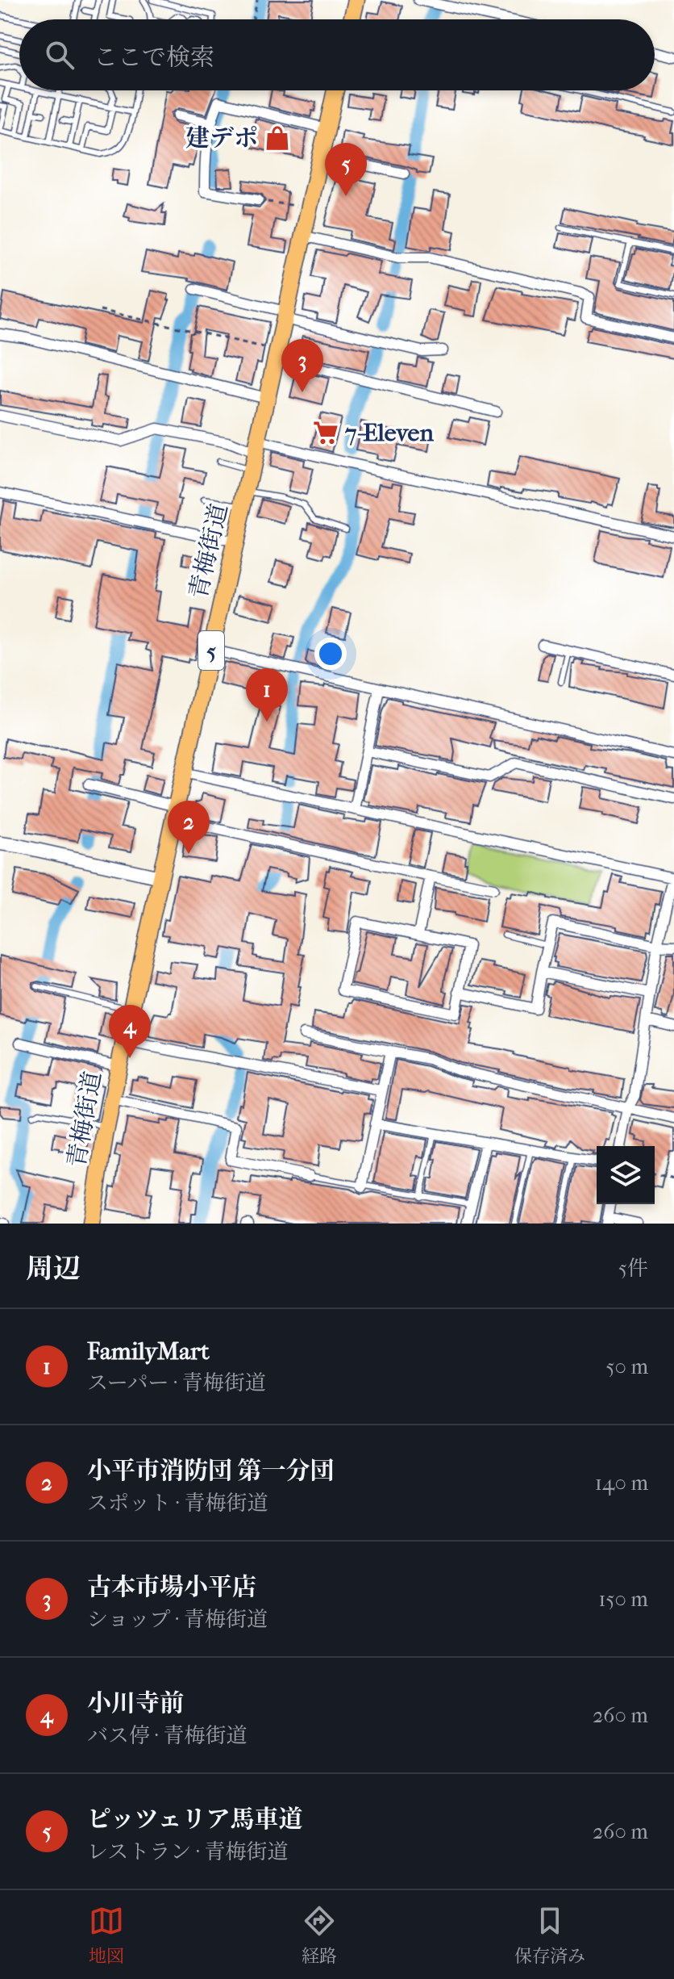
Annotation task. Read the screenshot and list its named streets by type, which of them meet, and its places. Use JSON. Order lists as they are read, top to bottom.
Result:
{
  "streets": {
    "main road": ["青梅街道", "5"]
  },
  "places": {
    "shop": ["建デポ"],
    "supermarket": ["7-Eleven"]
  },
  "page": {
    "search": "ここで検索",
    "pins": [
      "5",
      "3",
      "1",
      "2",
      "4"
    ],
    "heading": ["周辺", "5件"],
    "list": [
      {
        "mark": "1",
        "name": "FamilyMart",
        "note": "スーパー · 青梅街道",
        "value": "50 m"
      },
      {
        "mark": "2",
        "name": "小平市消防団 第一分団",
        "note": "スポット · 青梅街道",
        "value": "140 m"
      },
      {
        "mark": "3",
        "name": "古本市場小平店",
        "note": "ショップ · 青梅街道",
        "value": "150 m"
      },
      {
        "mark": "4",
        "name": "小川寺前",
        "note": "バス停 · 青梅街道",
        "value": "260 m"
      },
      {
        "mark": "5",
        "name": "ピッツェリア馬車道",
        "note": "レストラン · 青梅街道",
        "value": "260 m"
      }
    ],
    "nav": ["地図", "経路", "保存済み"]
  }
}
